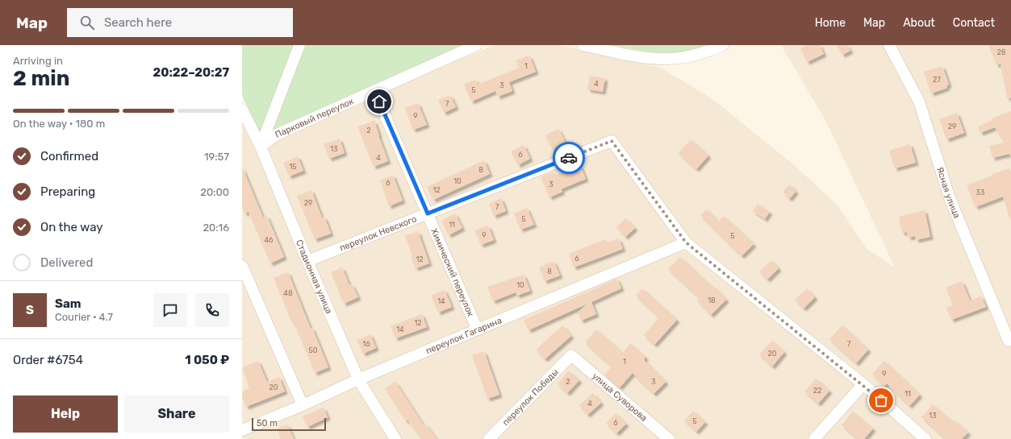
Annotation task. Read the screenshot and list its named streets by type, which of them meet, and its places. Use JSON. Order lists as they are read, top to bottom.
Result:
{
  "streets": {
    "street": [
      "Парковый переулок",
      "Ясная улица",
      "переулок Невского",
      "Химический переулок",
      "Стадионная улица",
      "переулок Гагарина",
      "переулок Победы",
      "улица Суворова"
    ]
  },
  "crossings": [
    ["Парковый переулок", "Химический переулок"],
    ["Парковый переулок", "Стадионная улица"],
    ["переулок Невского", "Химический переулок"],
    ["переулок Невского", "Стадионная улица"],
    ["переулок Невского", "переулок Гагарина"],
    ["Химический переулок", "переулок Гагарина"],
    ["Стадионная улица", "переулок Гагарина"],
    ["переулок Победы", "улица Суворова"]
  ],
  "house_numbers": [
    "28",
    "1",
    "27",
    "4",
    "3",
    "5",
    "7",
    "9",
    "29",
    "2",
    "13",
    "6",
    "4",
    "15",
    "8",
    "10",
    "6",
    "3",
    "12",
    "33",
    "29",
    "7",
    "5",
    "11",
    "9",
    "5",
    "46",
    "6",
    "12",
    "8",
    "10",
    "48",
    "18",
    "14",
    "12",
    "14",
    "16",
    "7",
    "50",
    "20",
    "1",
    "9",
    "2",
    "3",
    "20",
    "22",
    "11",
    "4",
    "13",
    "5",
    "6"
  ],
  "scale_bar": "50 m",
  "page": {
    "header": "Map",
    "search": "Search here",
    "nav": [
      "Home",
      "Map",
      "About",
      "Contact"
    ],
    "heading": ["2 min", "Arriving in", "20:22–20:27"],
    "panel": [
      "Sam",
      "Courier · 4.7",
      "Order #6754",
      "1 050 ₽"
    ],
    "bar": "On the way · 180 m",
    "list": [
      ["Confirmed", "19:57"],
      ["Preparing", "20:00"],
      ["On the way", "20:16"],
      "Delivered"
    ],
    "round": "S",
    "buttons": ["Help", "Share"],
    "scale": "50 m"
  }
}
